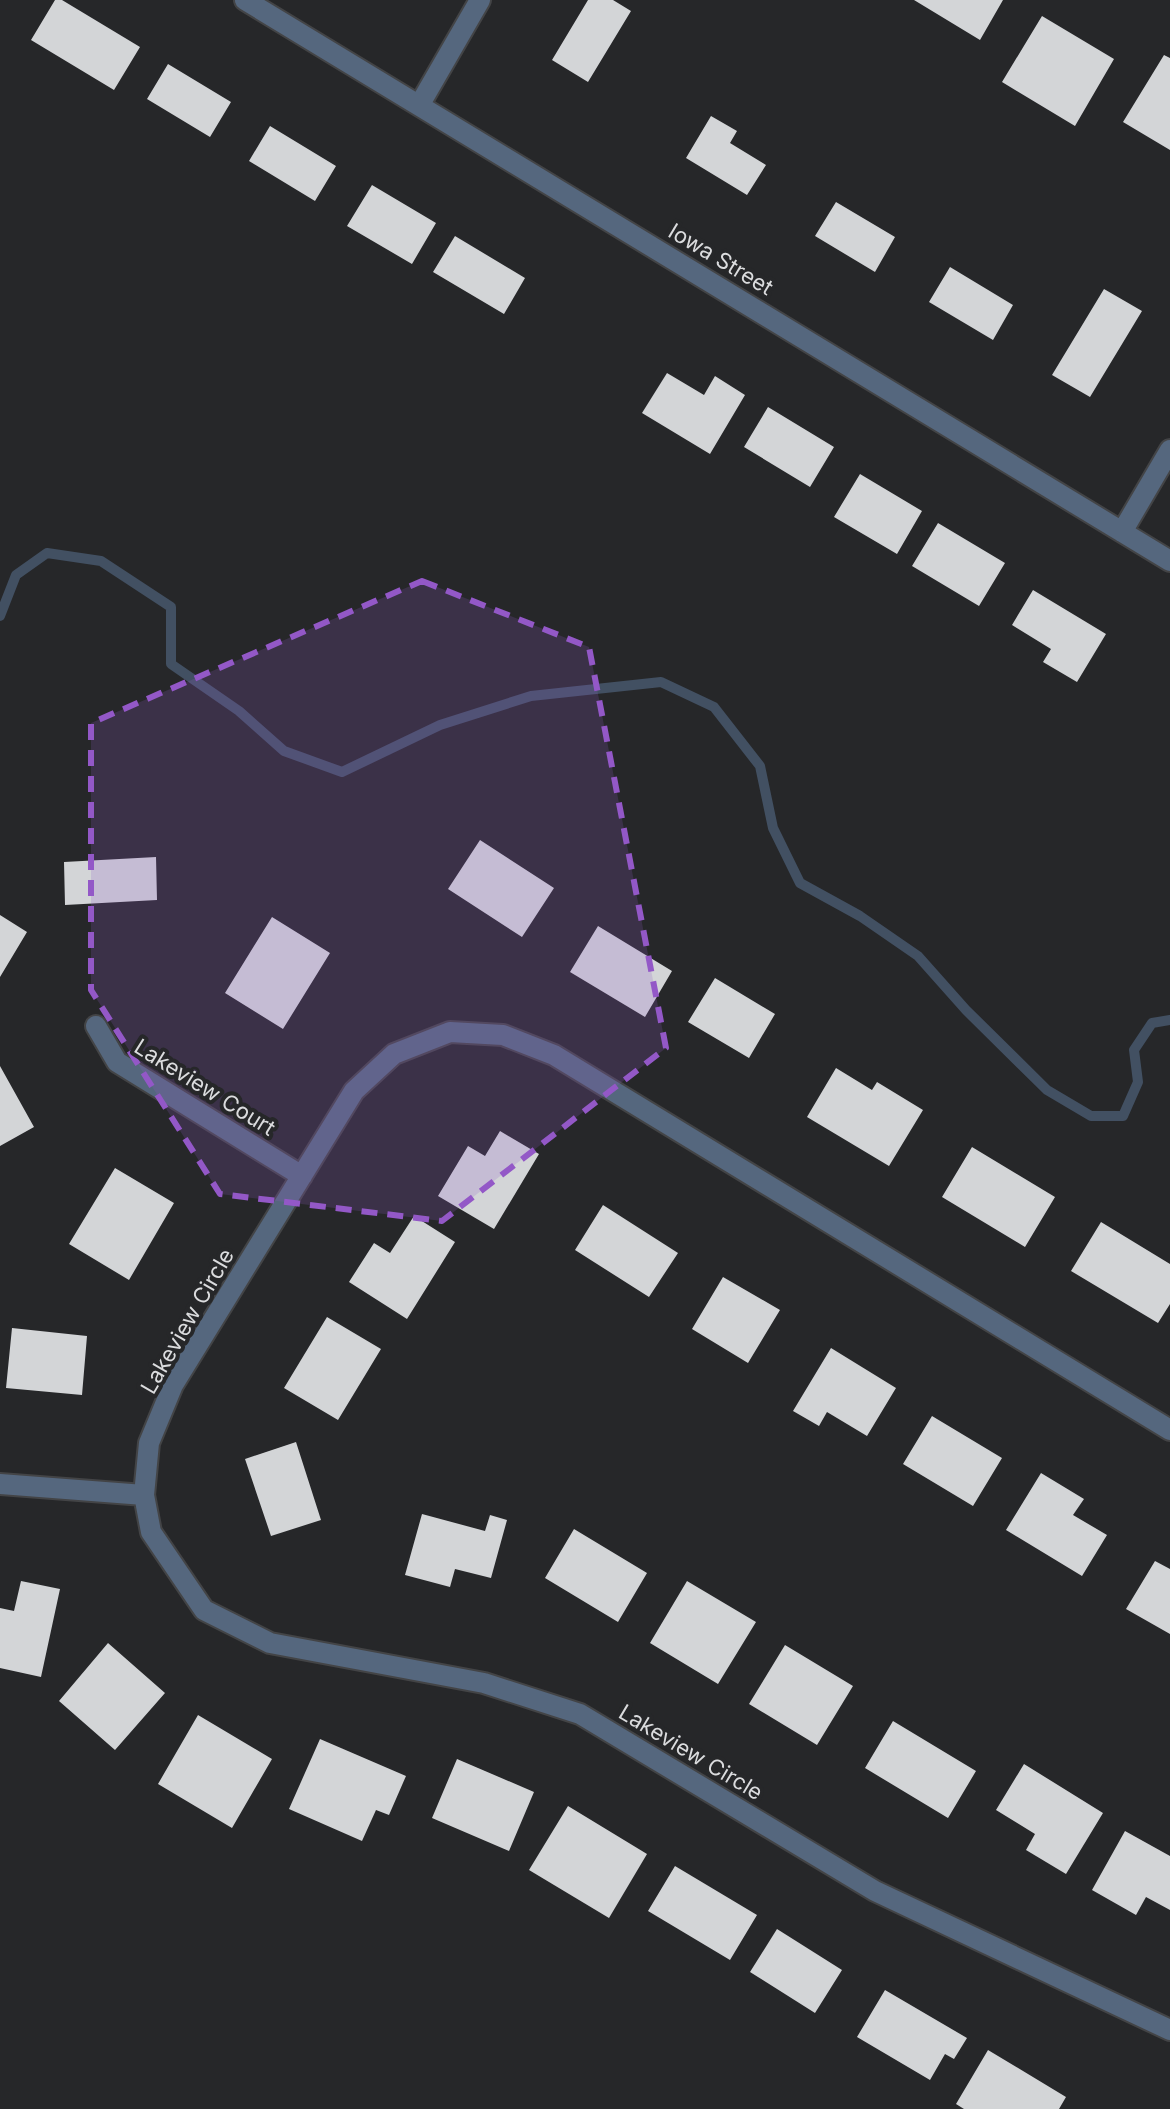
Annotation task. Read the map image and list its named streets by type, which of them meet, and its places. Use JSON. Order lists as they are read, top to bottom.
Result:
{
  "streets": {
    "street": ["Iowa Street", "Lakeview Court", "Lakeview Circle"]
  },
  "crossings": [
    ["Lakeview Court", "Lakeview Circle"]
  ]
}
